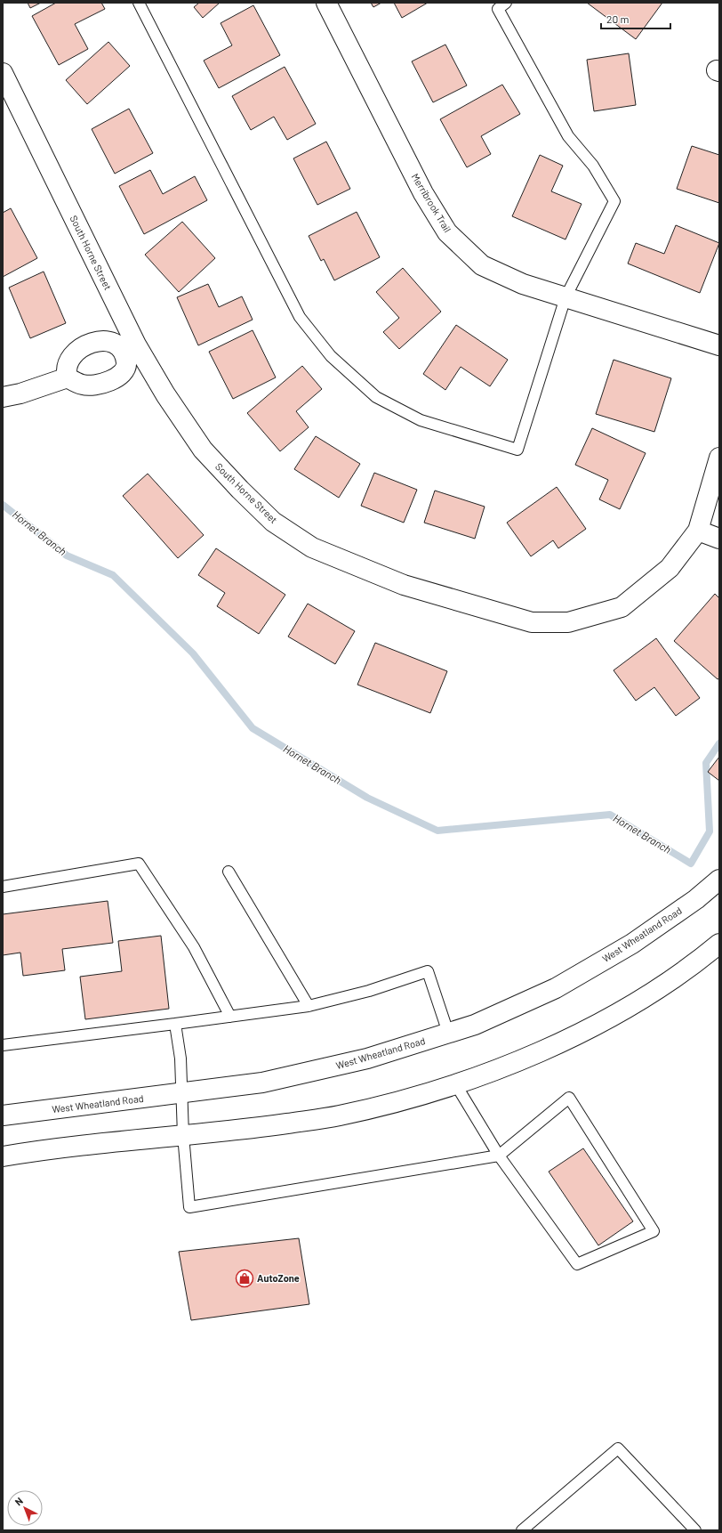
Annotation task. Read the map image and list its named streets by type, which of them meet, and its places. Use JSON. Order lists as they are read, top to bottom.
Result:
{
  "streets": {
    "street": ["Merribrook Trail", "South Horne Street", "West Wheatland Road"]
  },
  "water": ["Hornet Branch"],
  "places": {
    "shop": ["AutoZone"]
  },
  "scale_bar": "20 m",
  "north": "top left"
}
